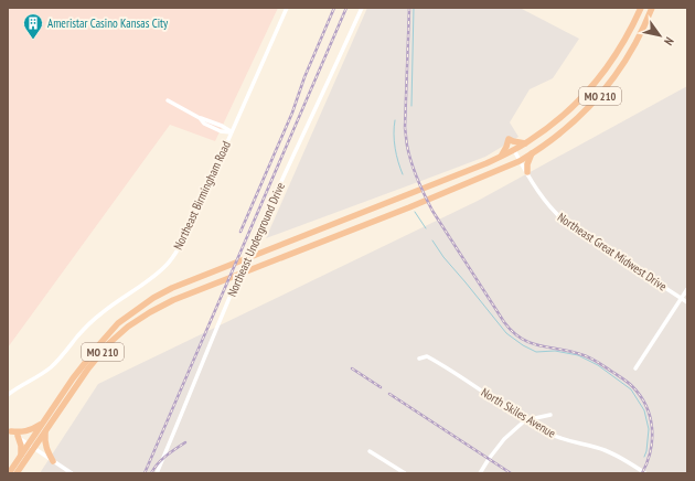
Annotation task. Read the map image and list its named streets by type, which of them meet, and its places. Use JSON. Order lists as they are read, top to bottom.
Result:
{
  "streets": {
    "highway": ["MO 210"],
    "street": [
      "Northeast Birmingham Road",
      "Northeast Underground Drive",
      "Northeast Great Midwest Drive",
      "North Skiles Avenue"
    ]
  },
  "crossings": [
    ["MO 210", "Northeast Great Midwest Drive"]
  ],
  "places": {
    "building": ["Ameristar Casino Kansas City"]
  },
  "north": "bottom right"
}
